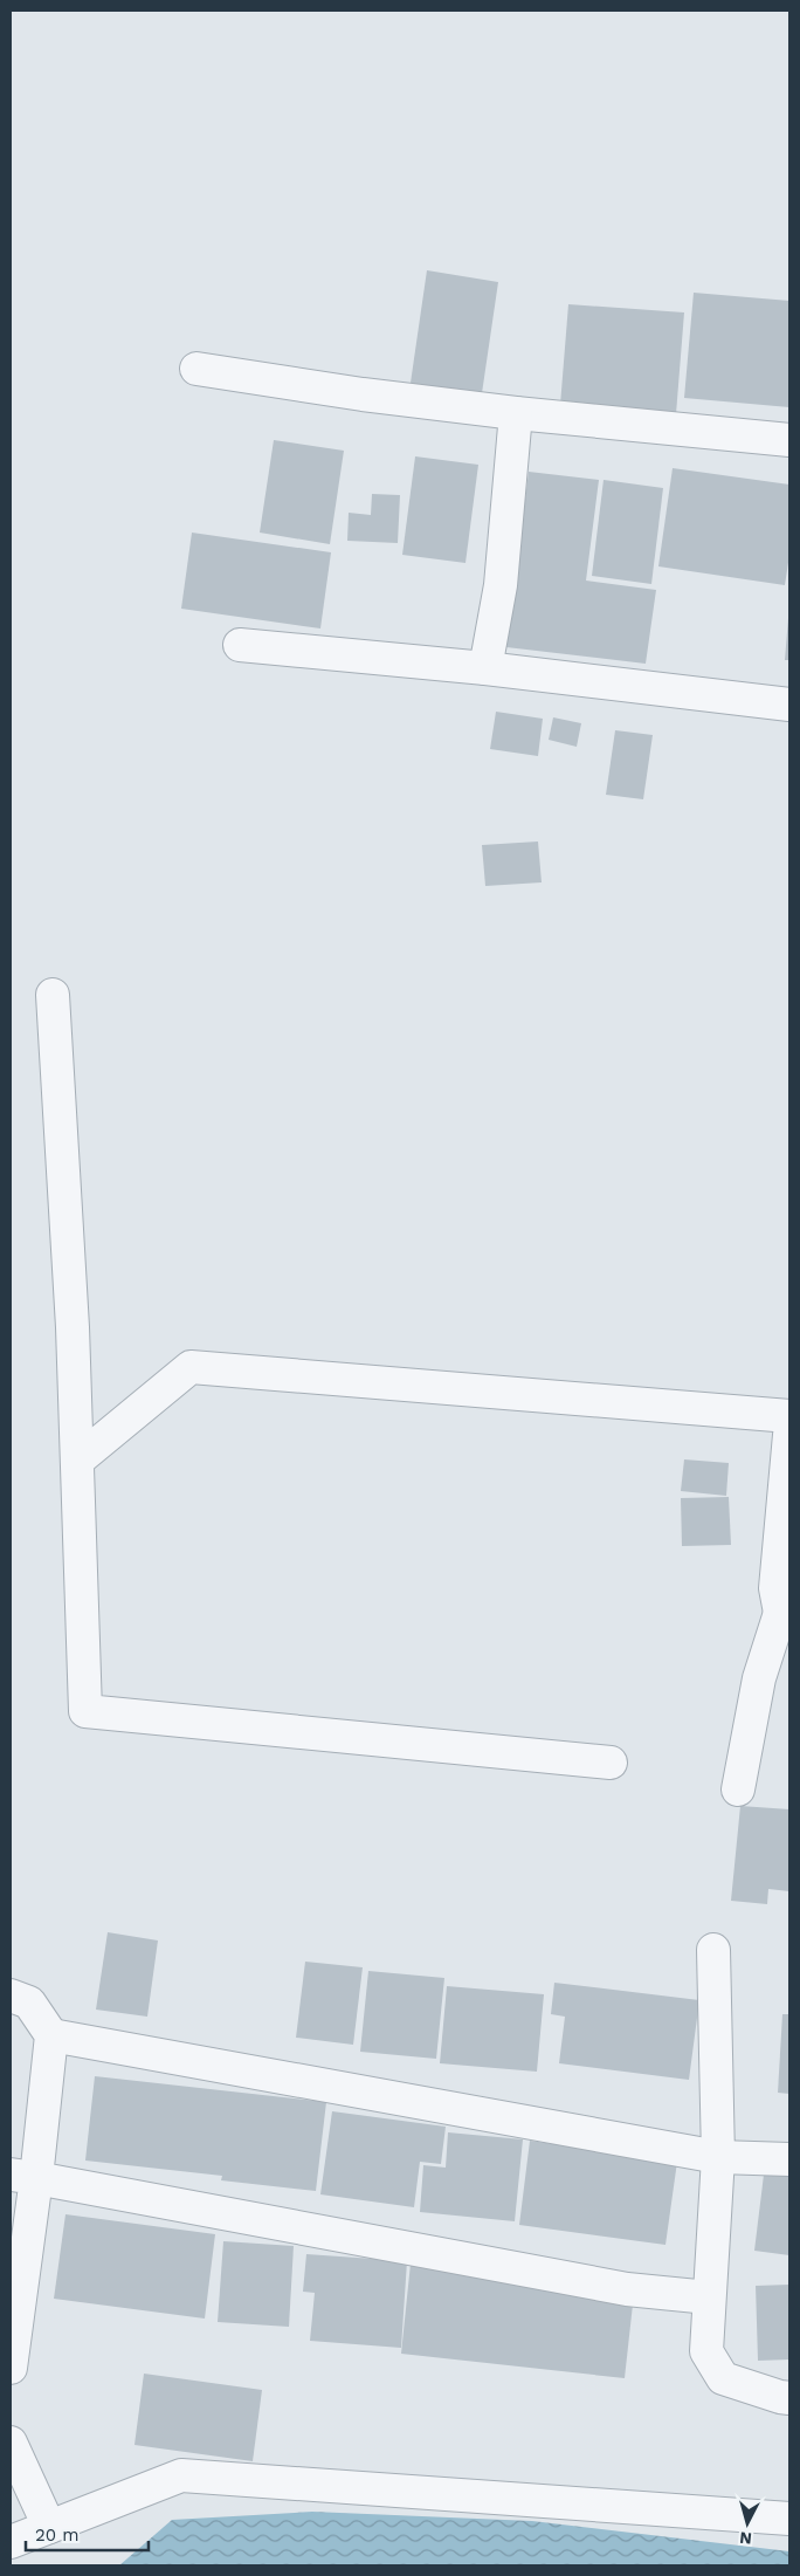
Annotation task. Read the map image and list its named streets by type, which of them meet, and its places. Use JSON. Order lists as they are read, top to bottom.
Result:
{
  "scale_bar": "20 m",
  "north": "bottom"
}
